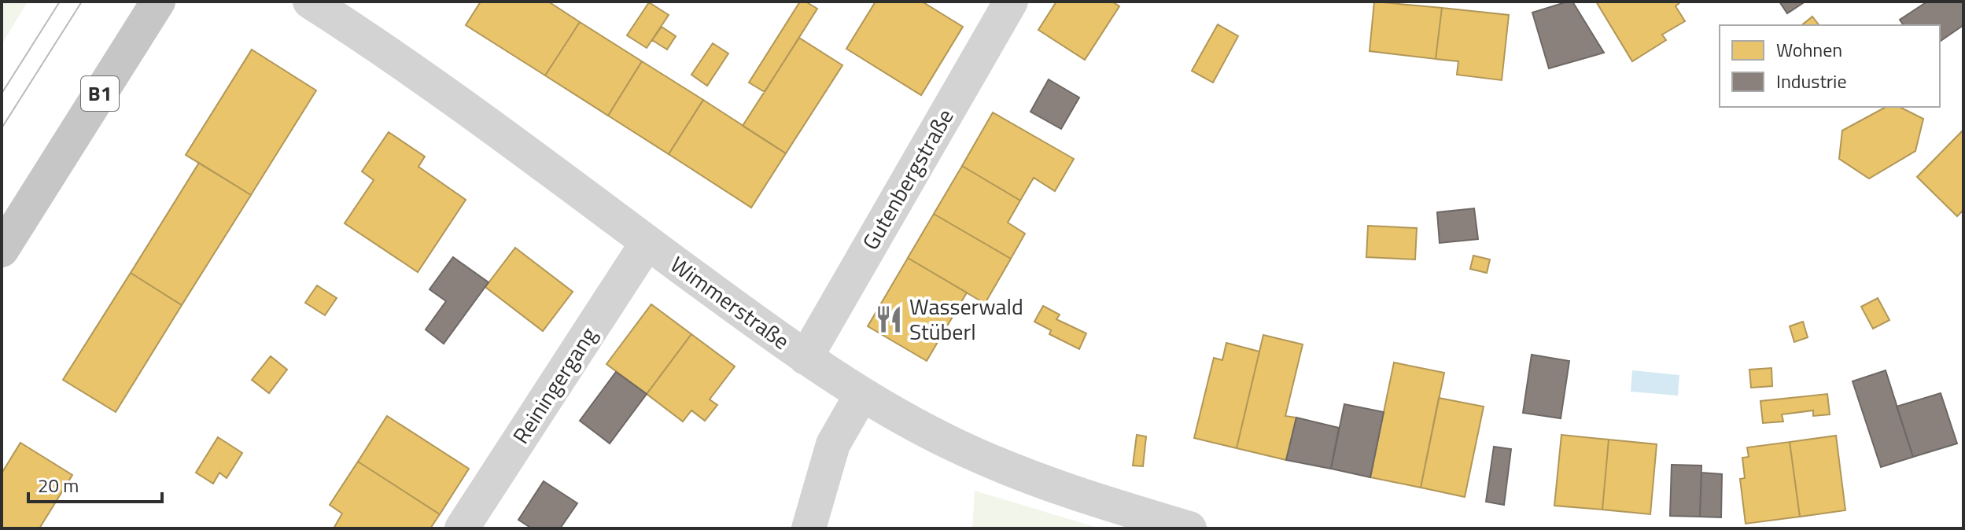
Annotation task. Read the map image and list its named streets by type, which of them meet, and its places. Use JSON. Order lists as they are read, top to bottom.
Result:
{
  "streets": {
    "main road": ["B1"],
    "street": ["Gutenbergstraße", "Wimmerstraße", "Reiningergang"]
  },
  "crossings": [
    ["Gutenbergstraße", "Wimmerstraße"],
    ["Wimmerstraße", "Reiningergang"]
  ],
  "places": {
    "restaurant": ["Wasserwald Stüberl"]
  },
  "legend": ["Wohnen", "Industrie"],
  "scale_bar": "20 m"
}
